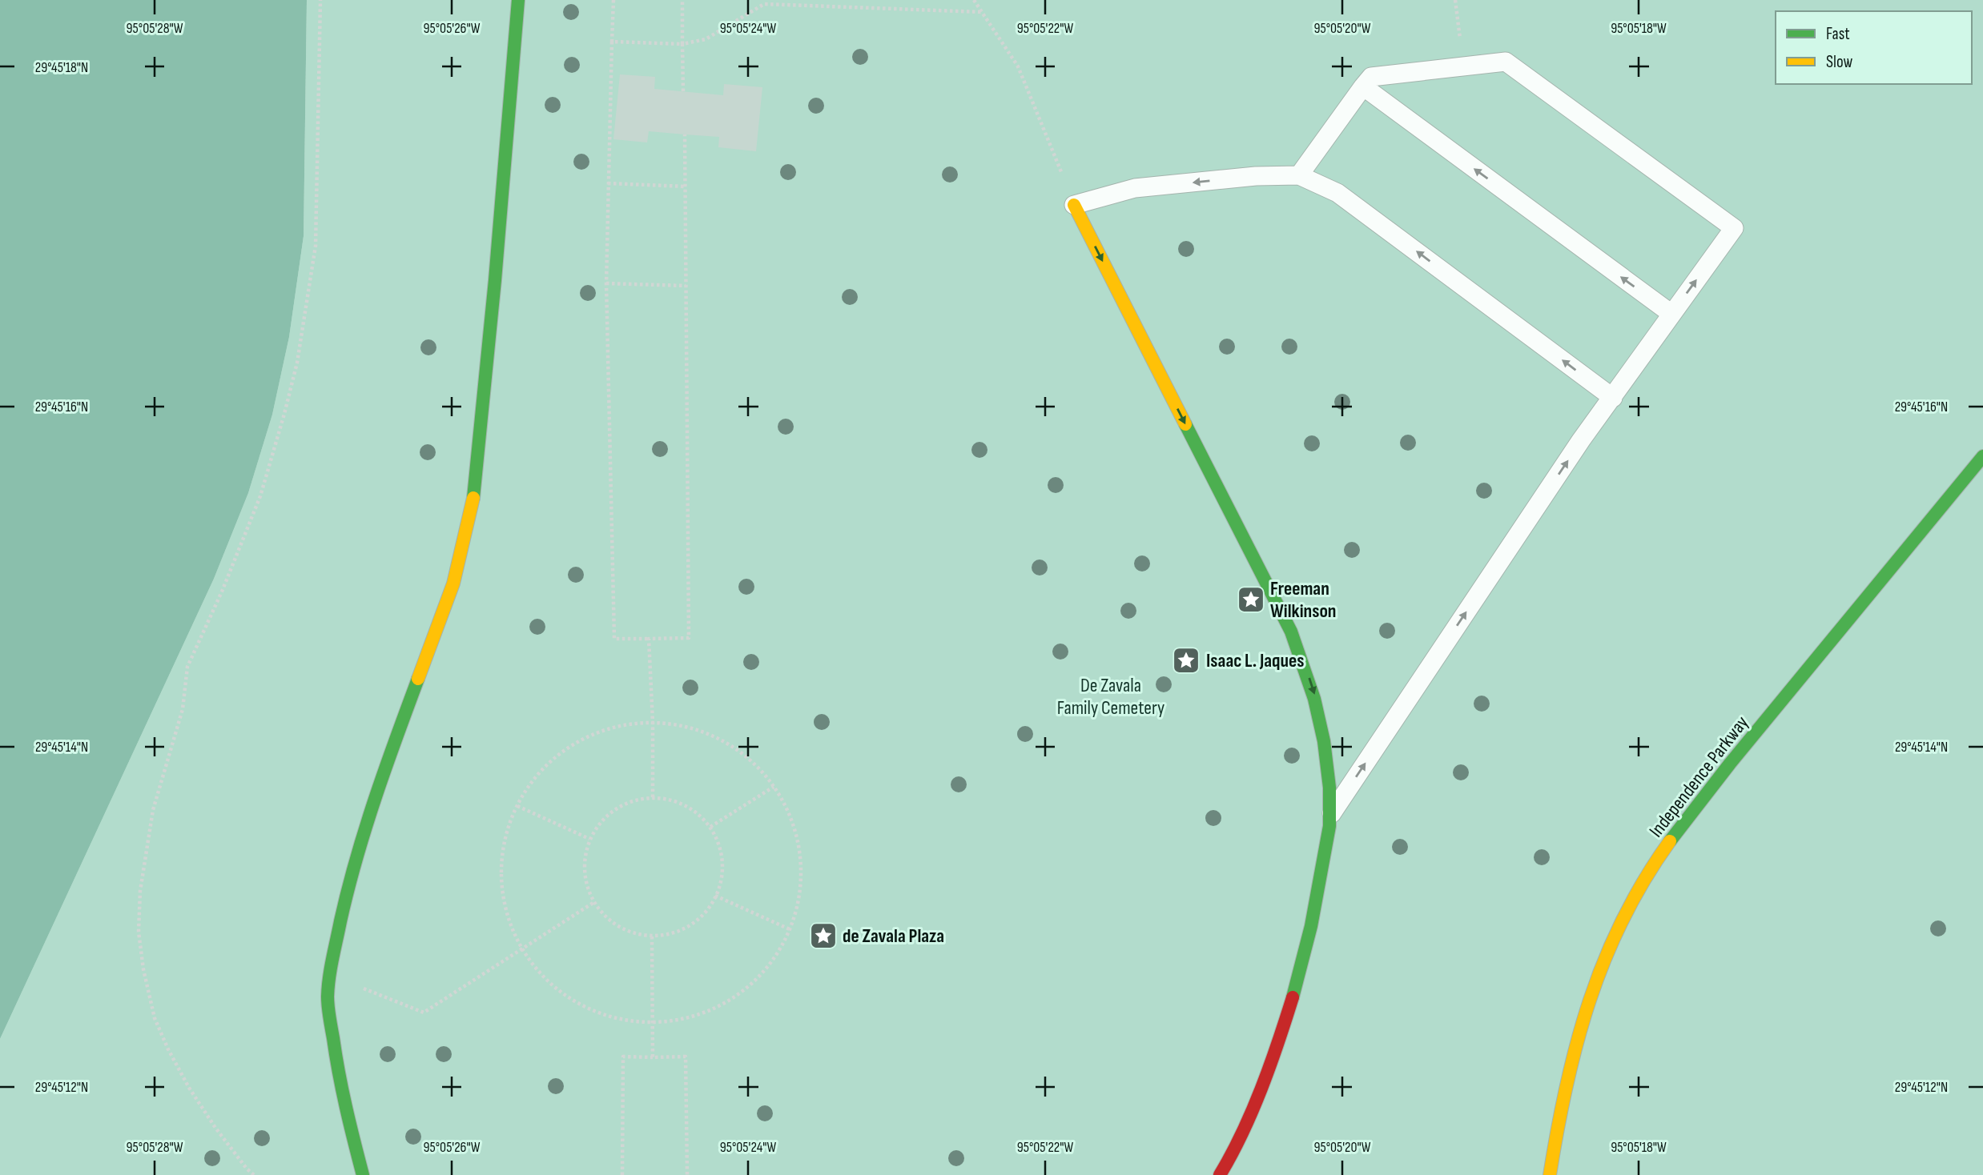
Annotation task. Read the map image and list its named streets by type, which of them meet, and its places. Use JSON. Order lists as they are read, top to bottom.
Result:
{
  "streets": {
    "street": ["Independence Parkway"]
  },
  "parks": ["De Zavala Family Cemetery"],
  "places": {
    "place": ["Freeman Wilkinson", "Isaac L. Jaques", "de Zavala Plaza"]
  },
  "legend": ["Fast", "Slow"],
  "coordinates": [
    "95°05'28\"W",
    "95°05'26\"W",
    "95°05'24\"W",
    "95°05'22\"W",
    "95°05'20\"W",
    "95°05'18\"W",
    "29°45'18\"N",
    "29°45'16\"N",
    "29°45'14\"N",
    "29°45'12\"N"
  ]
}
